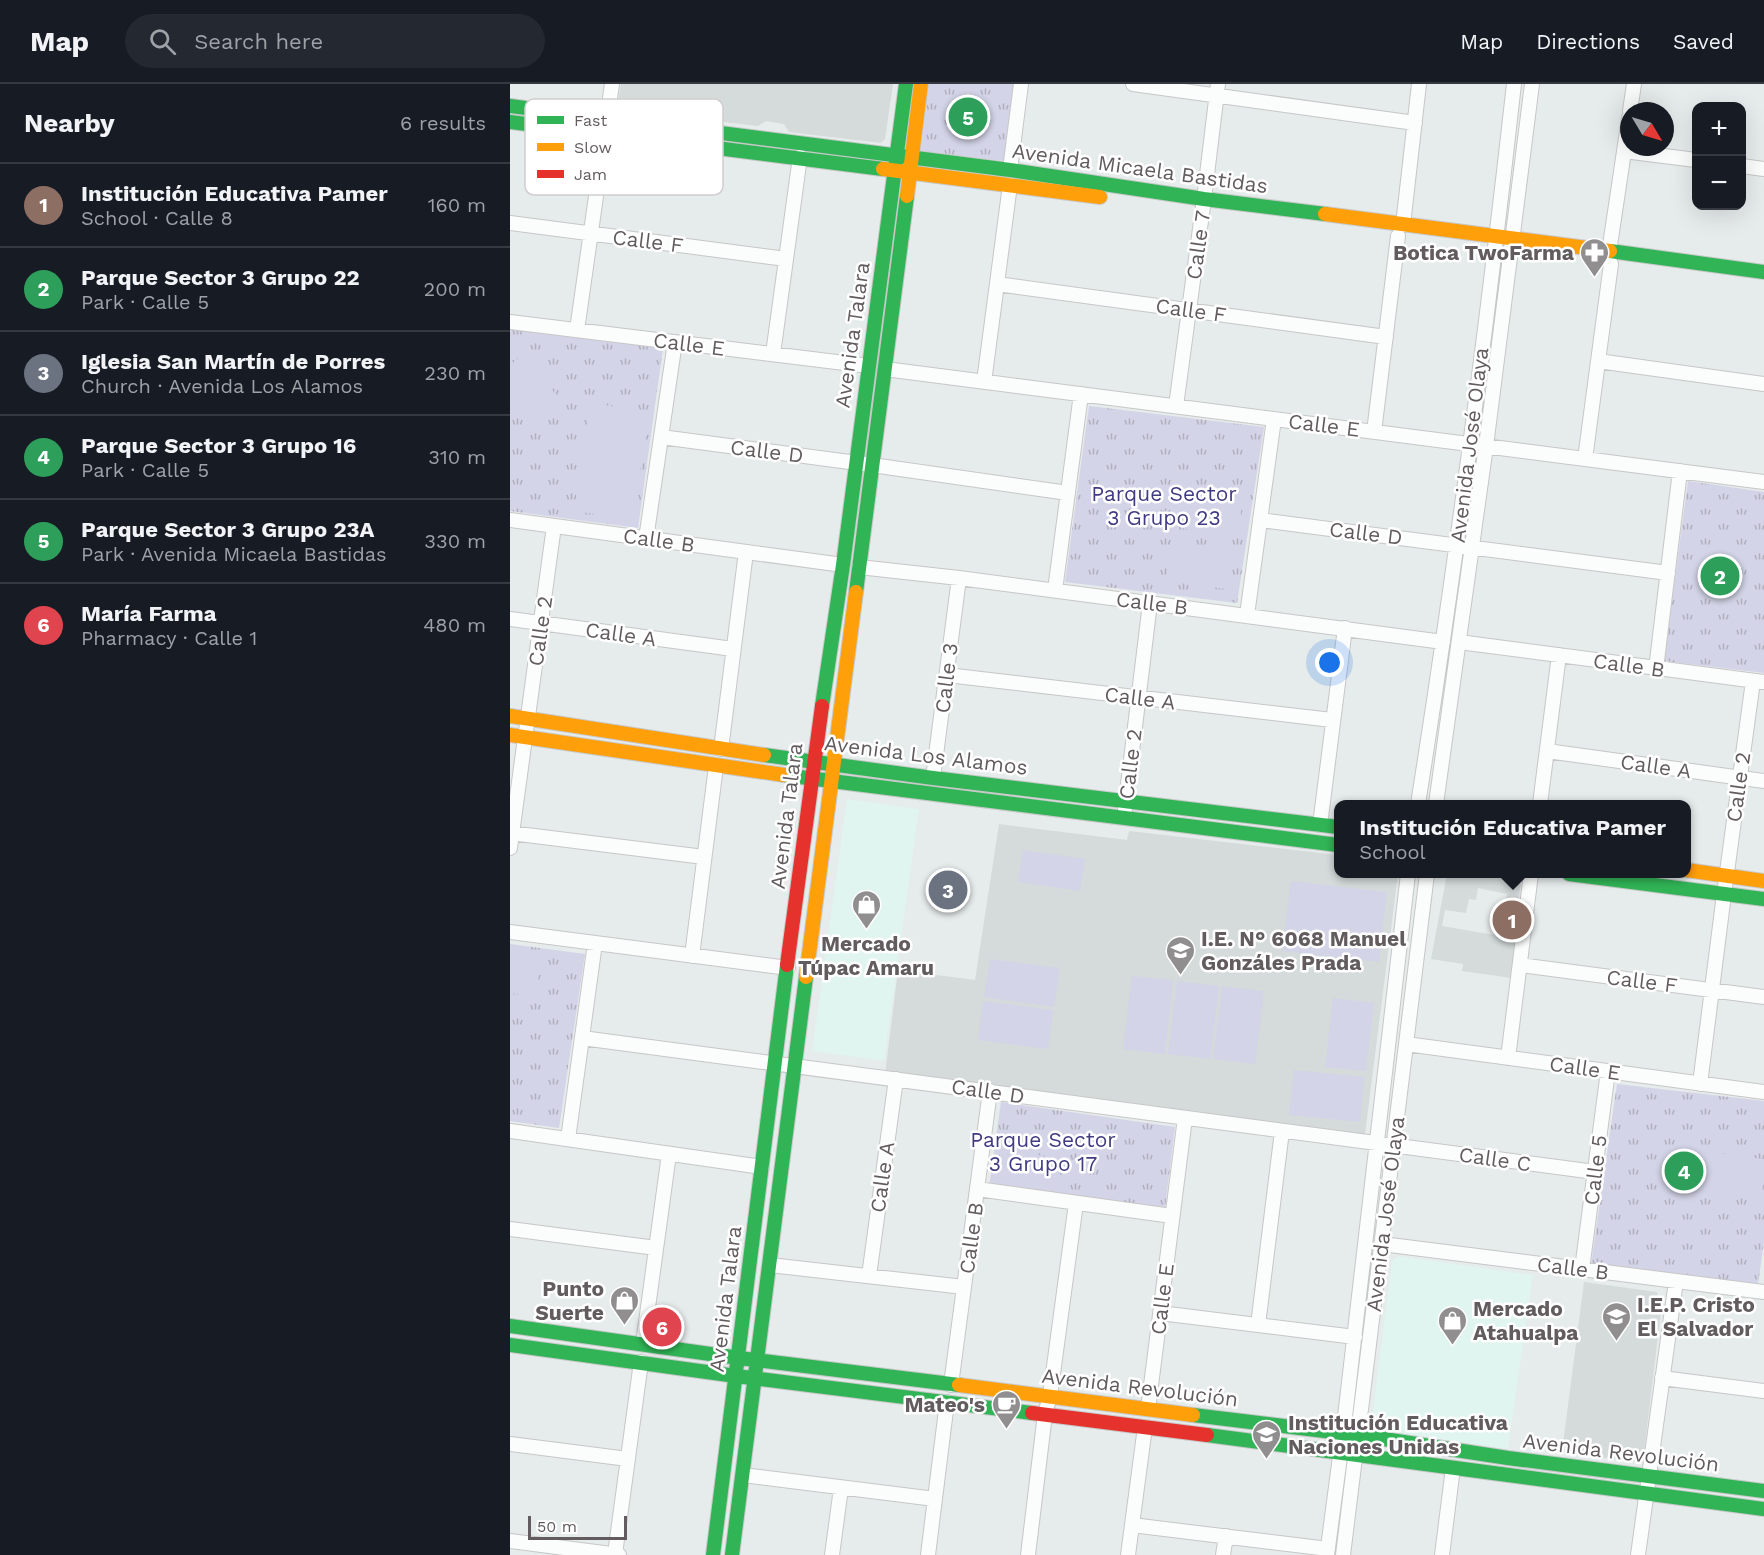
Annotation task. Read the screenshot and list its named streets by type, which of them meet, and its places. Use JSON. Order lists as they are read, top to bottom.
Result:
{
  "streets": {
    "street": [
      "Avenida Micaela Bastidas",
      "Calle F",
      "Calle 7",
      "Avenida Talara",
      "Calle E",
      "Avenida José Olaya",
      "Calle D",
      "Calle B",
      "Calle 2",
      "Calle A",
      "Calle 3",
      "Avenida Los Alamos",
      "Calle C",
      "Calle 5",
      "Avenida Revolución"
    ]
  },
  "crossings": [
    ["Avenida Micaela Bastidas", "Calle 7"],
    ["Avenida Micaela Bastidas", "Avenida Talara"],
    ["Avenida Micaela Bastidas", "Avenida José Olaya"],
    ["Calle F", "Calle 7"],
    ["Calle 7", "Calle E"],
    ["Avenida Talara", "Calle E"],
    ["Avenida Talara", "Calle D"],
    ["Avenida Talara", "Calle B"],
    ["Avenida Talara", "Avenida Los Alamos"],
    ["Avenida Talara", "Avenida Revolución"],
    ["Calle E", "Avenida José Olaya"],
    ["Calle E", "Calle D"],
    ["Calle E", "Calle 5"],
    ["Calle E", "Avenida Revolución"],
    ["Avenida José Olaya", "Calle D"],
    ["Avenida José Olaya", "Calle B"],
    ["Avenida José Olaya", "Calle C"],
    ["Avenida José Olaya", "Avenida Revolución"],
    ["Calle D", "Calle B"],
    ["Calle D", "Calle A"],
    ["Calle D", "Calle C"],
    ["Calle B", "Calle 2"],
    ["Calle B", "Calle 3"],
    ["Calle B", "Calle 5"],
    ["Calle B", "Avenida Revolución"],
    ["Calle 2", "Calle A"],
    ["Calle 2", "Avenida Los Alamos"],
    ["Calle A", "Calle 3"],
    ["Calle 3", "Avenida Los Alamos"],
    ["Calle C", "Calle 5"]
  ],
  "parks": ["Parque Sector 3 Grupo 23", "Parque Sector 3 Grupo 17"],
  "places": {
    "pharmacy": ["Botica TwoFarma"],
    "shop": ["Mercado Túpac Amaru", "Punto Suerte", "Mercado Atahualpa"],
    "school or university": ["I.E. N° 6068 Manuel Gonzáles Prada", "I.E.P. Cristo El Salvador", "Institución Educativa Naciones Unidas"],
    "cafe": ["Mateo's"]
  },
  "legend": ["Fast", "Slow", "Jam"],
  "scale_bar": "50 m",
  "north": "bottom right",
  "page": {
    "header": "Map",
    "search": "Search here",
    "nav": ["Map", "Directions", "Saved"],
    "heading": ["Nearby", "6 results"],
    "pins": [
      "5",
      "2",
      "3",
      "1",
      "4",
      "6"
    ],
    "map_buttons": ["+", "−"],
    "list": [
      {
        "mark": "1",
        "name": "Institución Educativa Pamer",
        "note": "School · Calle 8",
        "value": "160 m"
      },
      {
        "mark": "2",
        "name": "Parque Sector 3 Grupo 22",
        "note": "Park · Calle 5",
        "value": "200 m"
      },
      {
        "mark": "3",
        "name": "Iglesia San Martín de Porres",
        "note": "Church · Avenida Los Alamos",
        "value": "230 m"
      },
      {
        "mark": "4",
        "name": "Parque Sector 3 Grupo 16",
        "note": "Park · Calle 5",
        "value": "310 m"
      },
      {
        "mark": "5",
        "name": "Parque Sector 3 Grupo 23A",
        "note": "Park · Avenida Micaela Bastidas",
        "value": "330 m"
      },
      {
        "mark": "6",
        "name": "María Farma",
        "note": "Pharmacy · Calle 1",
        "value": "480 m"
      }
    ],
    "popup": ["Institución Educativa Pamer", "School"],
    "scale": "50 m"
  }
}
